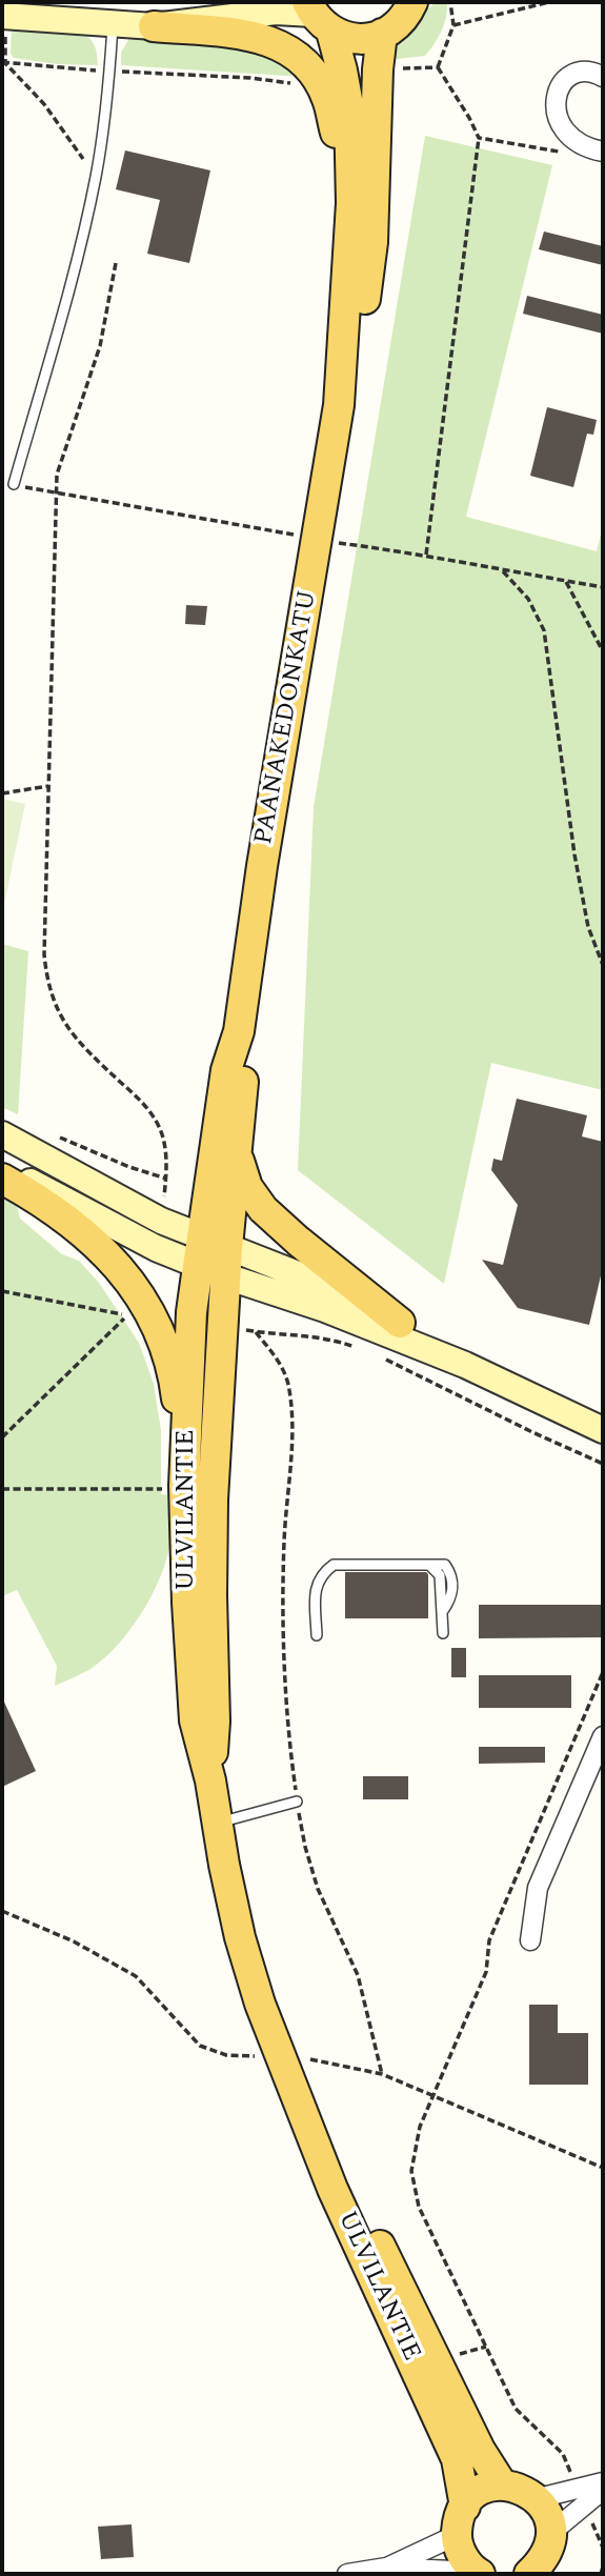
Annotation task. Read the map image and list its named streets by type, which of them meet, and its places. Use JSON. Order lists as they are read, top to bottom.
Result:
{
  "streets": {
    "main road": ["PAANAKEDONKATU", "ULVILANTIE"]
  },
  "crossings": [
    ["PAANAKEDONKATU", "ULVILANTIE"]
  ]
}
